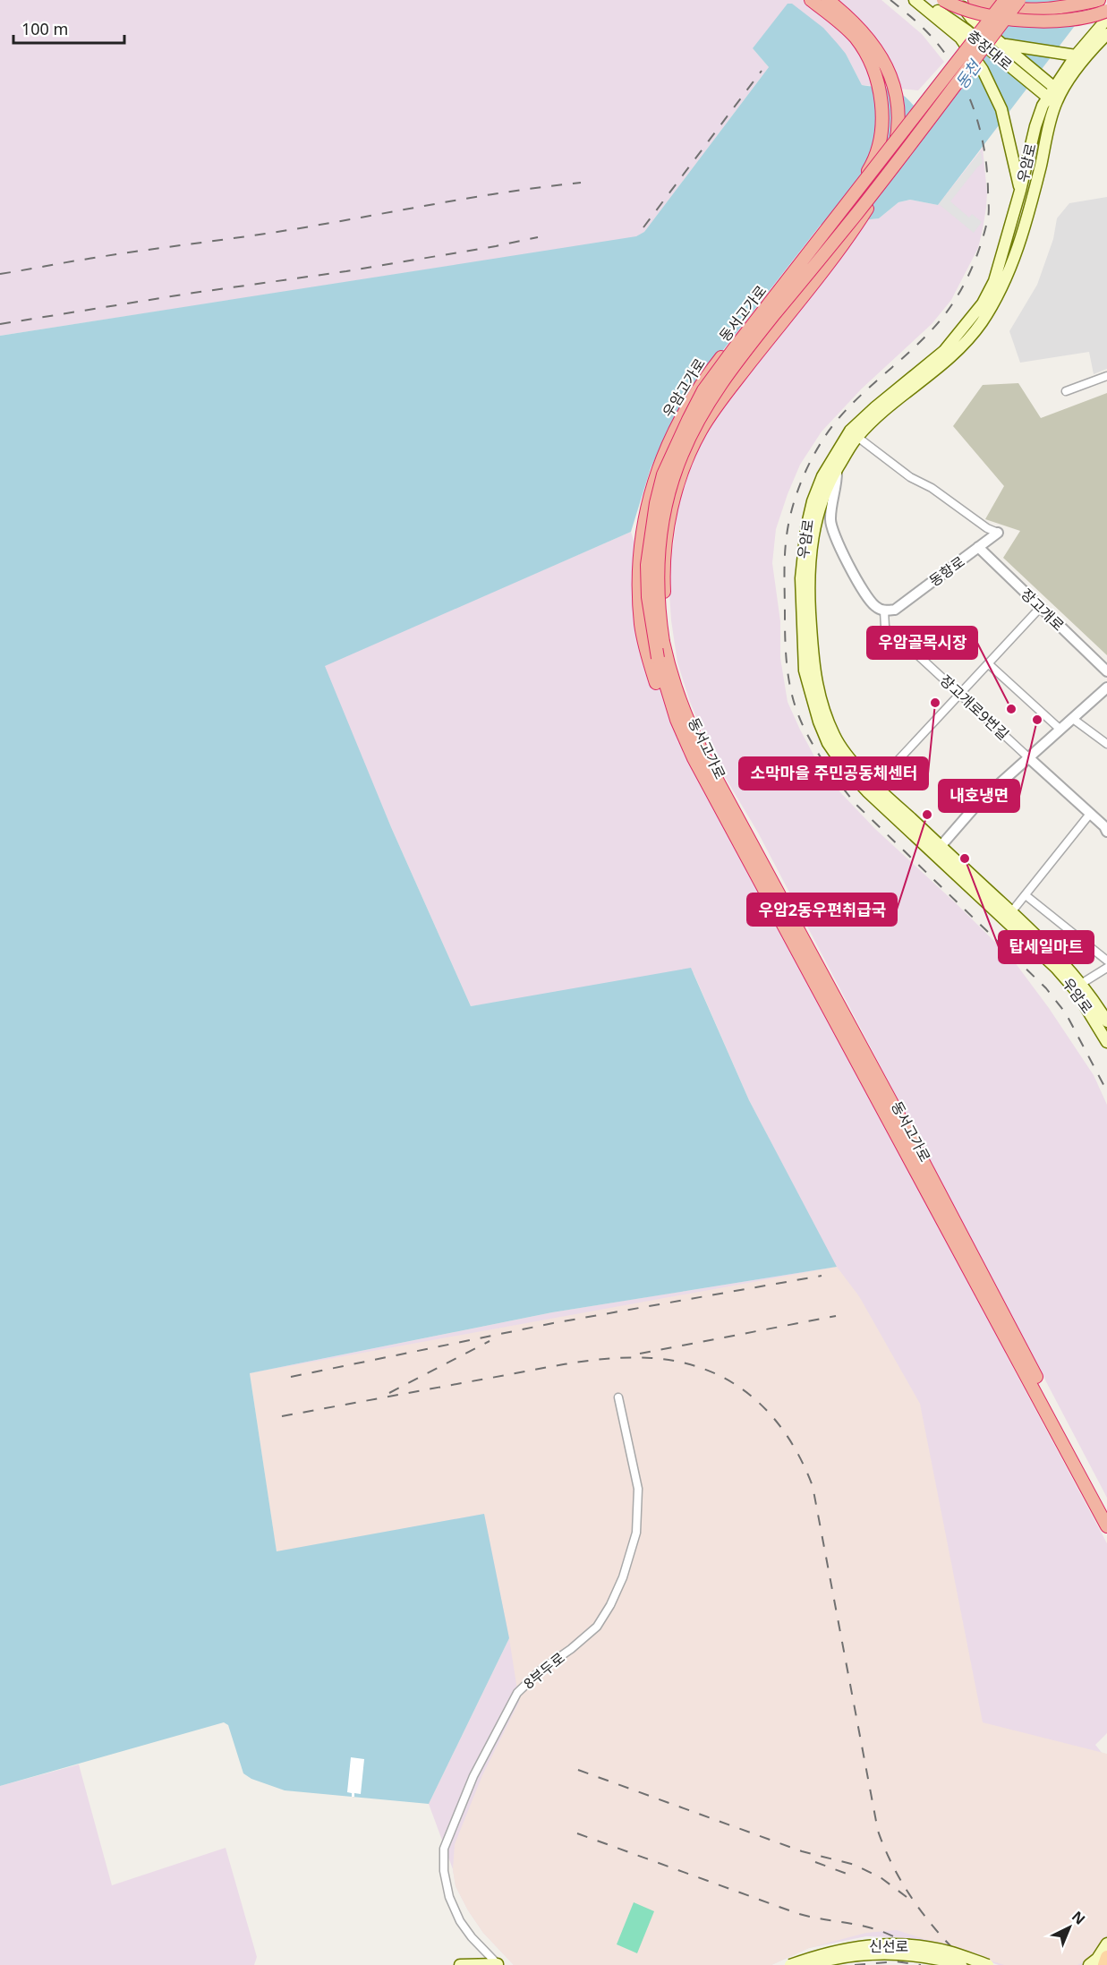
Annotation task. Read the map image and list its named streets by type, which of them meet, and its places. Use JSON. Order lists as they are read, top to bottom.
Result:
{
  "streets": {
    "highway": ["동서고가로", "우암고가로"],
    "main road": ["충장대로", "우암로", "신선로"],
    "street": [
      "동항로",
      "장고개로",
      "장고개로9번길",
      "8부두로"
    ]
  },
  "crossings": [
    ["충장대로", "우암로"],
    ["우암로", "동항로"],
    ["동서고가로", "우암고가로"],
    ["동항로", "장고개로"],
    ["동항로", "장고개로9번길"]
  ],
  "water": ["동천"],
  "places": [
    "소막마을 주민공동체센터",
    "우암골목시장",
    "내호냉면",
    "우암2동우편취급국",
    "탑세일마트"
  ],
  "scale_bar": "100 m",
  "north": "top right"
}
